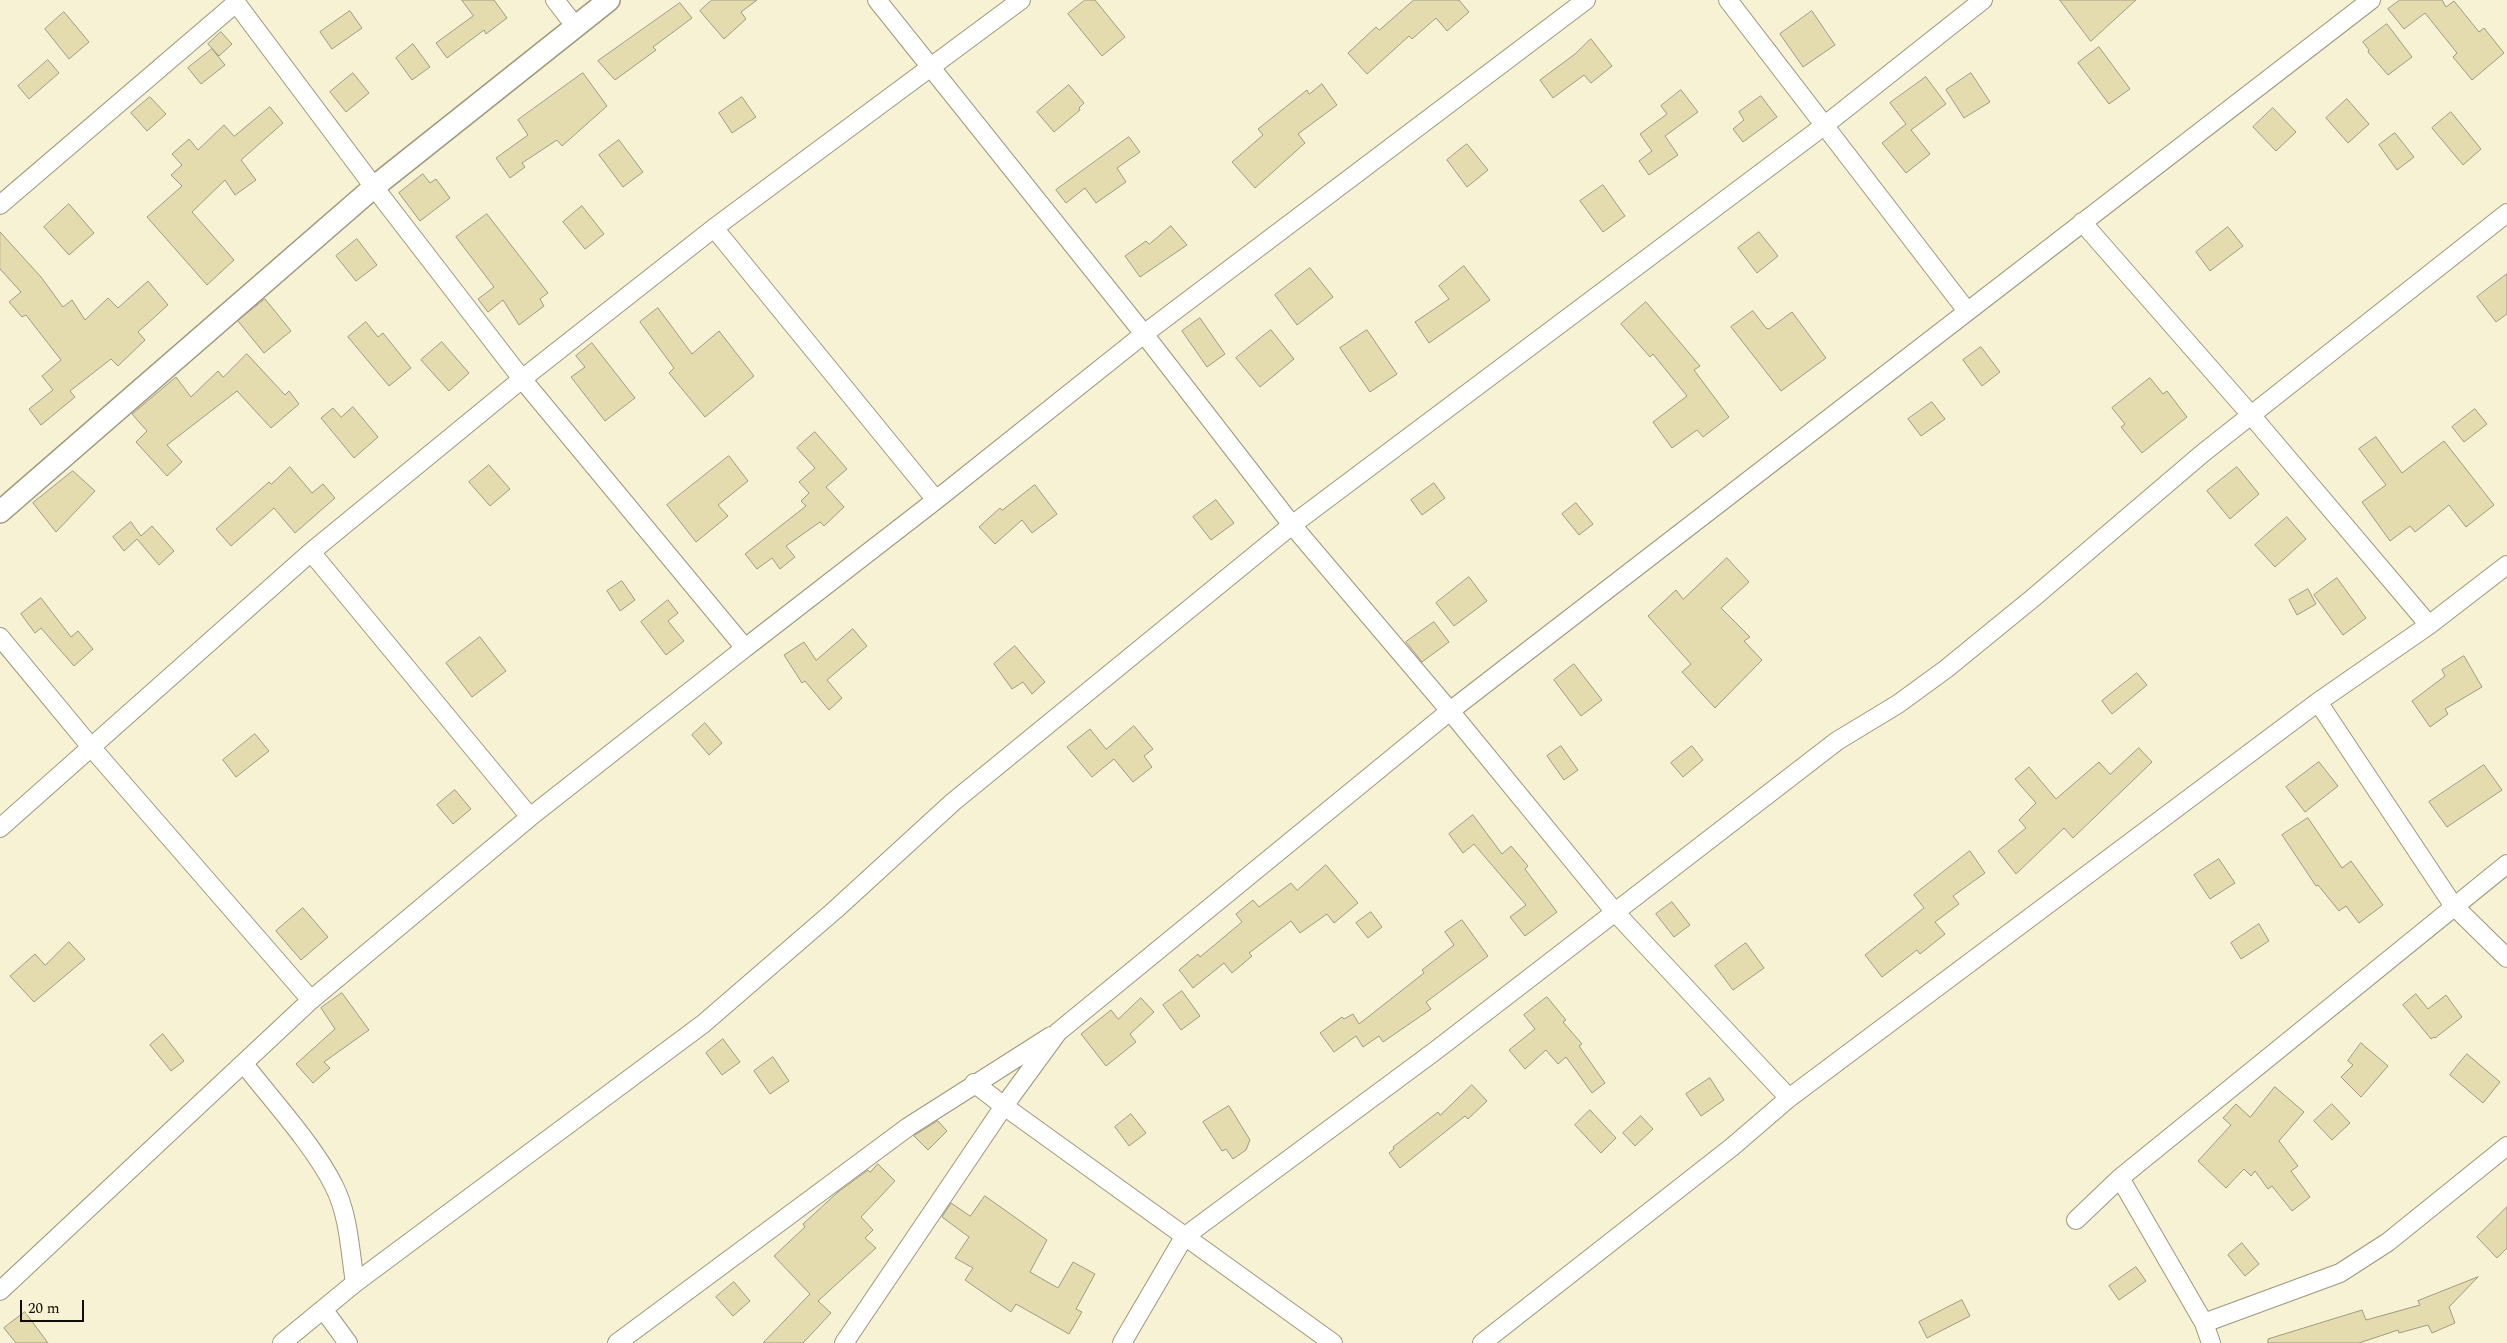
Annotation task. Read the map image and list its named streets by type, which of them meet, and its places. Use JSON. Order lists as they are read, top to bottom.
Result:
{
  "scale_bar": "20 m"
}
